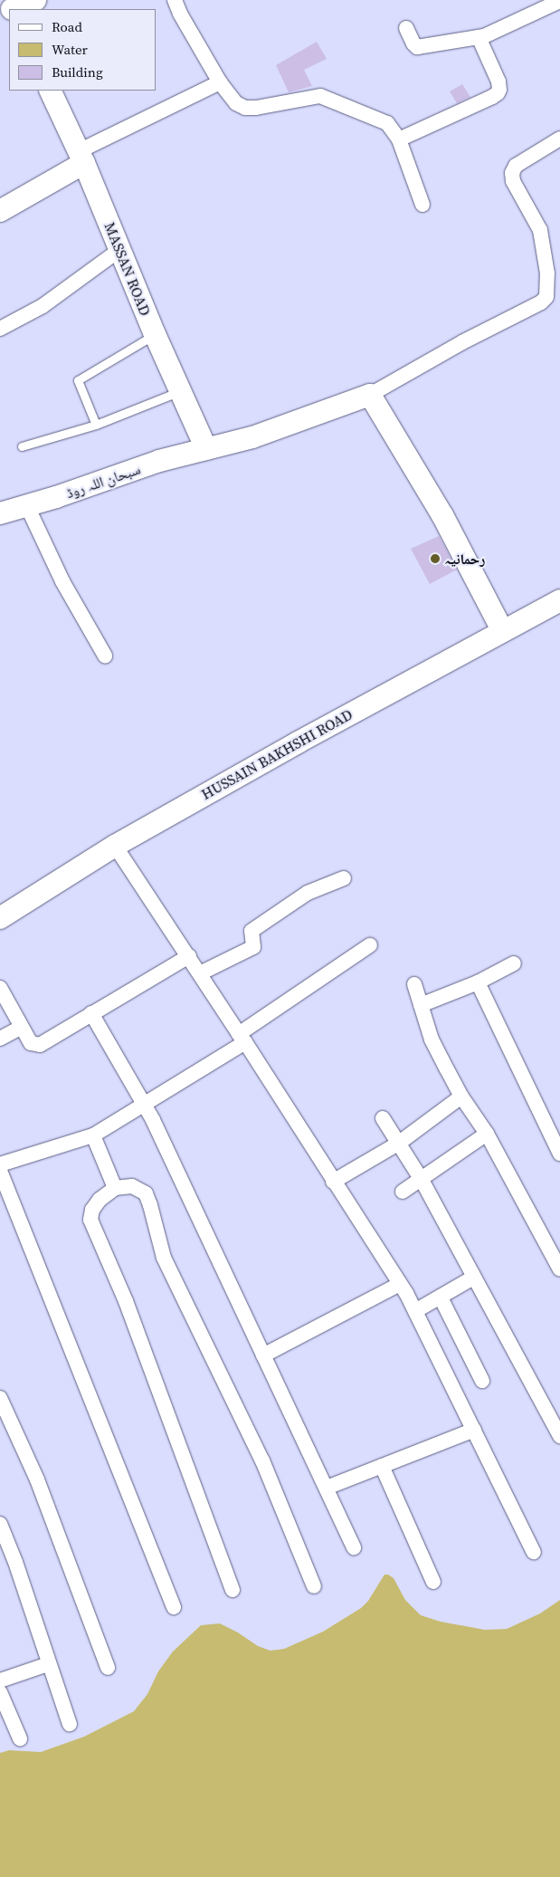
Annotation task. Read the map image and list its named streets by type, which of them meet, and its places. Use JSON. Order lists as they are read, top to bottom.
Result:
{
  "streets": {
    "street": ["MASSAN ROAD", "سبحان اللہ روڈ", "HUSSAIN BAKHSHI ROAD"]
  },
  "crossings": [
    ["MASSAN ROAD", "سبحان اللہ روڈ"]
  ],
  "places": ["رحمانیہ"],
  "legend": ["Road", "Water", "Building"]
}
